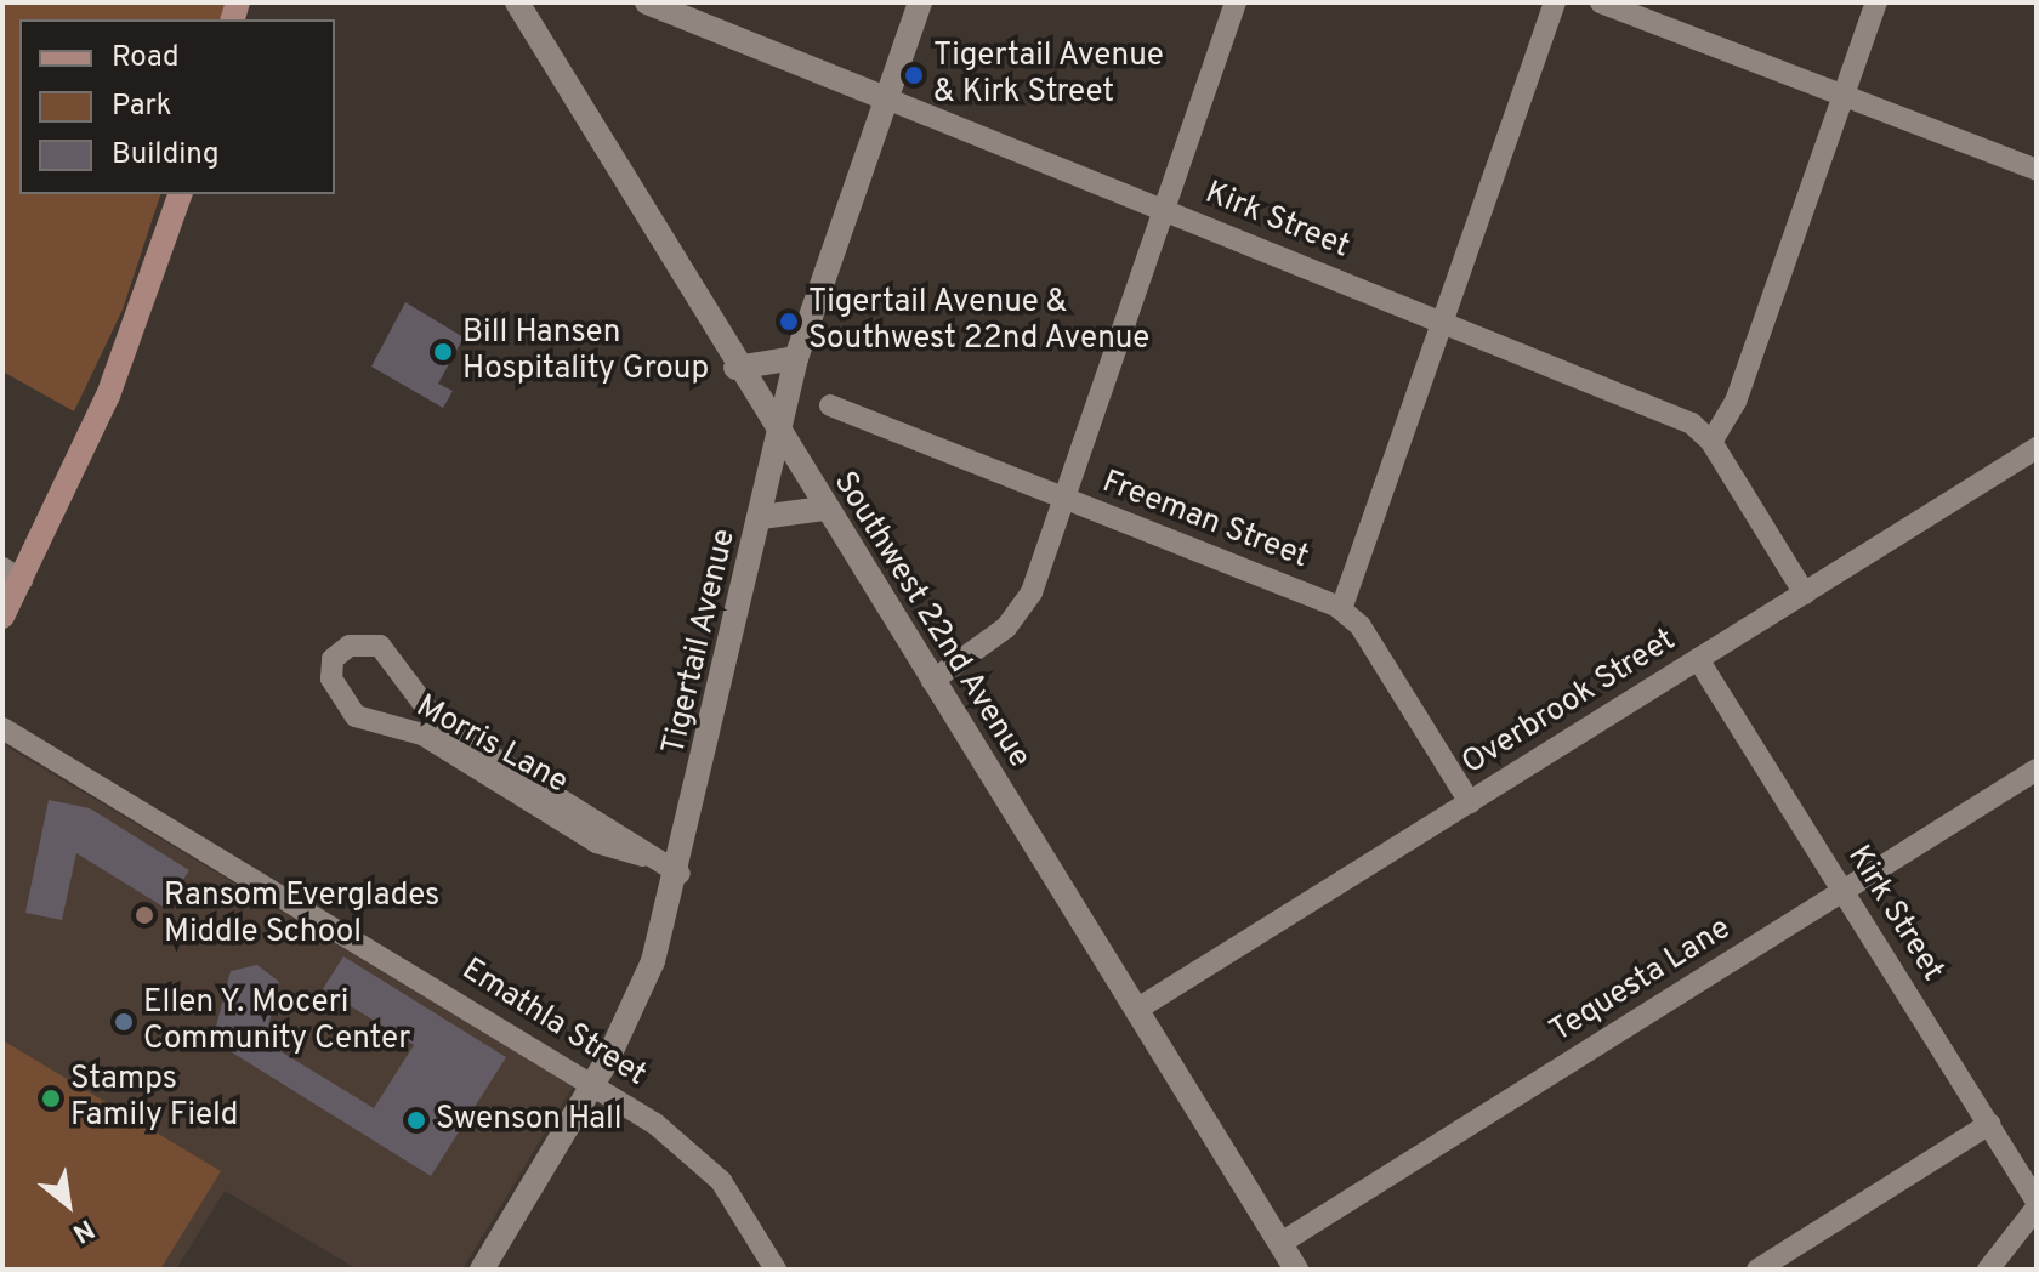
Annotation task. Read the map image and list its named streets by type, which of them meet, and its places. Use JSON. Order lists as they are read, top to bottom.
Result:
{
  "streets": {
    "street": [
      "Kirk Street",
      "Freeman Street",
      "Southwest 22nd Avenue",
      "Tigertail Avenue",
      "Overbrook Street",
      "Morris Lane",
      "Tequesta Lane",
      "Emathla Street"
    ]
  },
  "crossings": [
    ["Kirk Street", "Tigertail Avenue"],
    ["Kirk Street", "Overbrook Street"],
    ["Kirk Street", "Tequesta Lane"],
    ["Freeman Street", "Overbrook Street"],
    ["Southwest 22nd Avenue", "Tigertail Avenue"],
    ["Southwest 22nd Avenue", "Overbrook Street"],
    ["Southwest 22nd Avenue", "Tequesta Lane"],
    ["Tigertail Avenue", "Morris Lane"],
    ["Tigertail Avenue", "Emathla Street"]
  ],
  "places": [
    "Tigertail Avenue & Kirk Street",
    "Tigertail Avenue & Southwest 22nd Avenue",
    "Bill Hansen Hospitality Group",
    "Ransom Everglades Middle School",
    "Ellen Y. Moceri Community Center",
    "Stamps Family Field",
    "Swenson Hall"
  ],
  "legend": ["Road", "Park", "Building"],
  "north": "bottom right"
}
